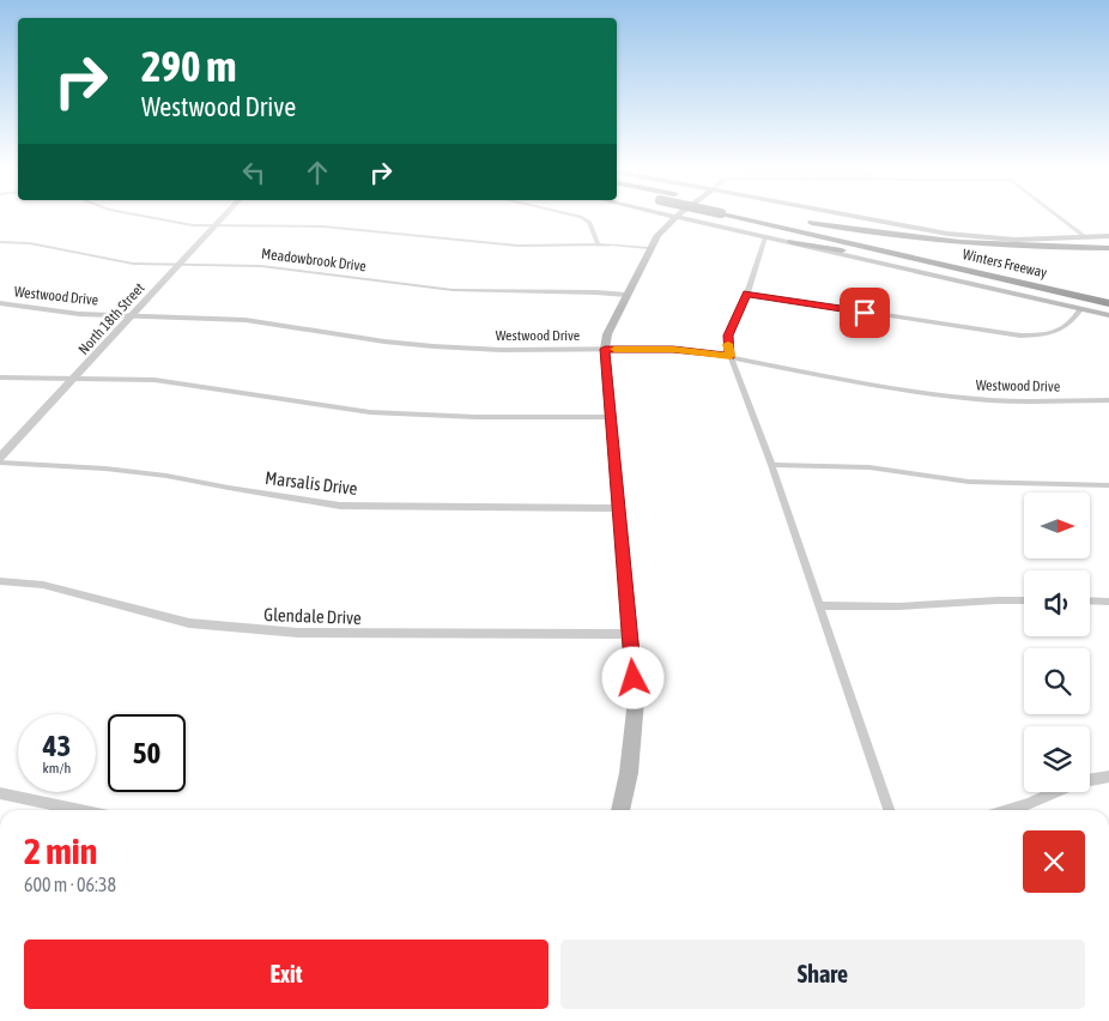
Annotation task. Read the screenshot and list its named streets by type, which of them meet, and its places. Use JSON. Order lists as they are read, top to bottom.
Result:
{
  "streets": {
    "highway": ["Winters Freeway"],
    "street": [
      "Meadowbrook Drive",
      "Westwood Drive",
      "North 18th Street",
      "Marsalis Drive",
      "Glendale Drive"
    ]
  },
  "crossings": [
    ["Meadowbrook Drive", "North 18th Street"],
    ["Westwood Drive", "North 18th Street"]
  ],
  "north": "right",
  "page": {
    "turn": ["290 m", "Westwood Drive"],
    "speed": "43 km/h",
    "limit": "50",
    "heading": ["2 min", "600 m · 06:38"],
    "buttons": ["Exit", "Share"]
  }
}
